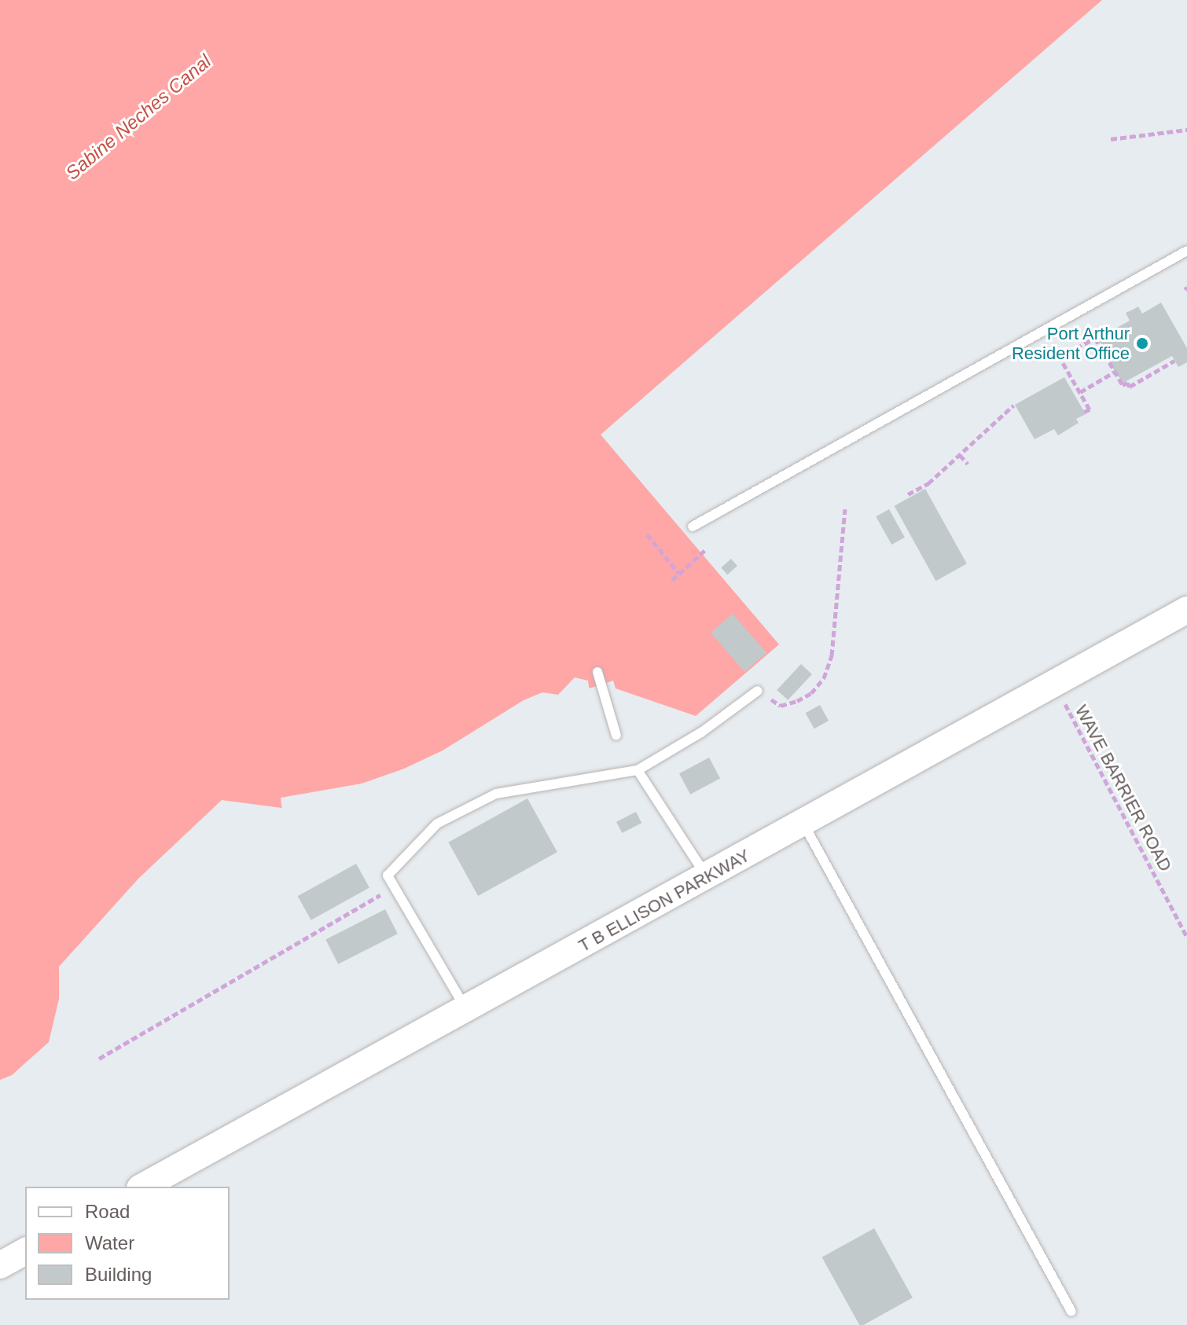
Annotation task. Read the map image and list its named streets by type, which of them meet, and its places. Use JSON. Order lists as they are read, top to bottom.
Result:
{
  "streets": {
    "street": ["T B ELLISON PARKWAY"],
    "path": ["WAVE BARRIER ROAD"]
  },
  "crossings": [
    ["WAVE BARRIER ROAD", "T B ELLISON PARKWAY"]
  ],
  "water": ["Sabine Neches Canal"],
  "places": ["Port Arthur Resident Office"],
  "legend": ["Road", "Water", "Building"]
}
